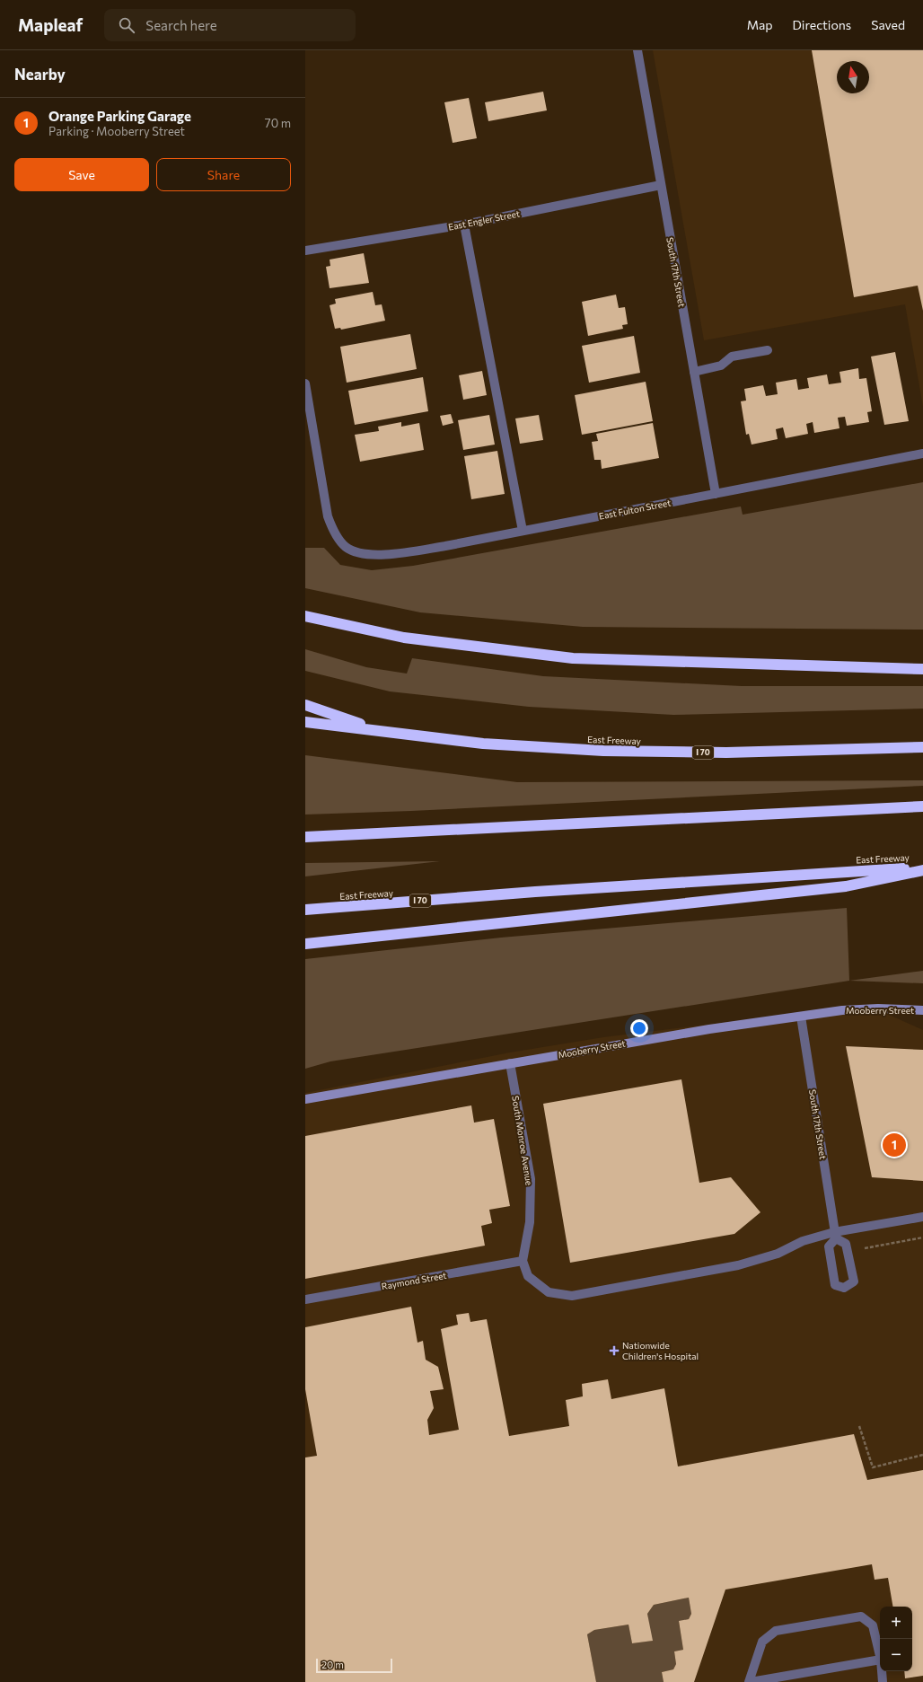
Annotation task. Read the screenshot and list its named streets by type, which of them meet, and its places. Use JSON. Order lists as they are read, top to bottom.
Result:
{
  "streets": {
    "highway": ["East Freeway", "I 70"],
    "street": [
      "East Engler Street",
      "South 17th Street",
      "East Fulton Street",
      "Mooberry Street",
      "South Monroe Avenue",
      "Raymond Street"
    ]
  },
  "crossings": [
    ["East Engler Street", "South 17th Street"],
    ["South 17th Street", "East Fulton Street"],
    ["South 17th Street", "Mooberry Street"],
    ["Mooberry Street", "South Monroe Avenue"],
    ["South Monroe Avenue", "Raymond Street"]
  ],
  "places": {
    "health": ["Nationwide Children's Hospital"]
  },
  "scale_bar": "20 m",
  "north": "top",
  "page": {
    "header": "Mapleaf",
    "search": "Search here",
    "nav": ["Map", "Directions", "Saved"],
    "heading": "Nearby",
    "list": [
      {
        "mark": "1",
        "name": "Orange Parking Garage",
        "note": "Parking · Mooberry Street",
        "value": "70 m"
      }
    ],
    "buttons": ["Save", "Share"],
    "pins": "1",
    "map_buttons": ["+", "−"],
    "scale": "20 m"
  }
}
